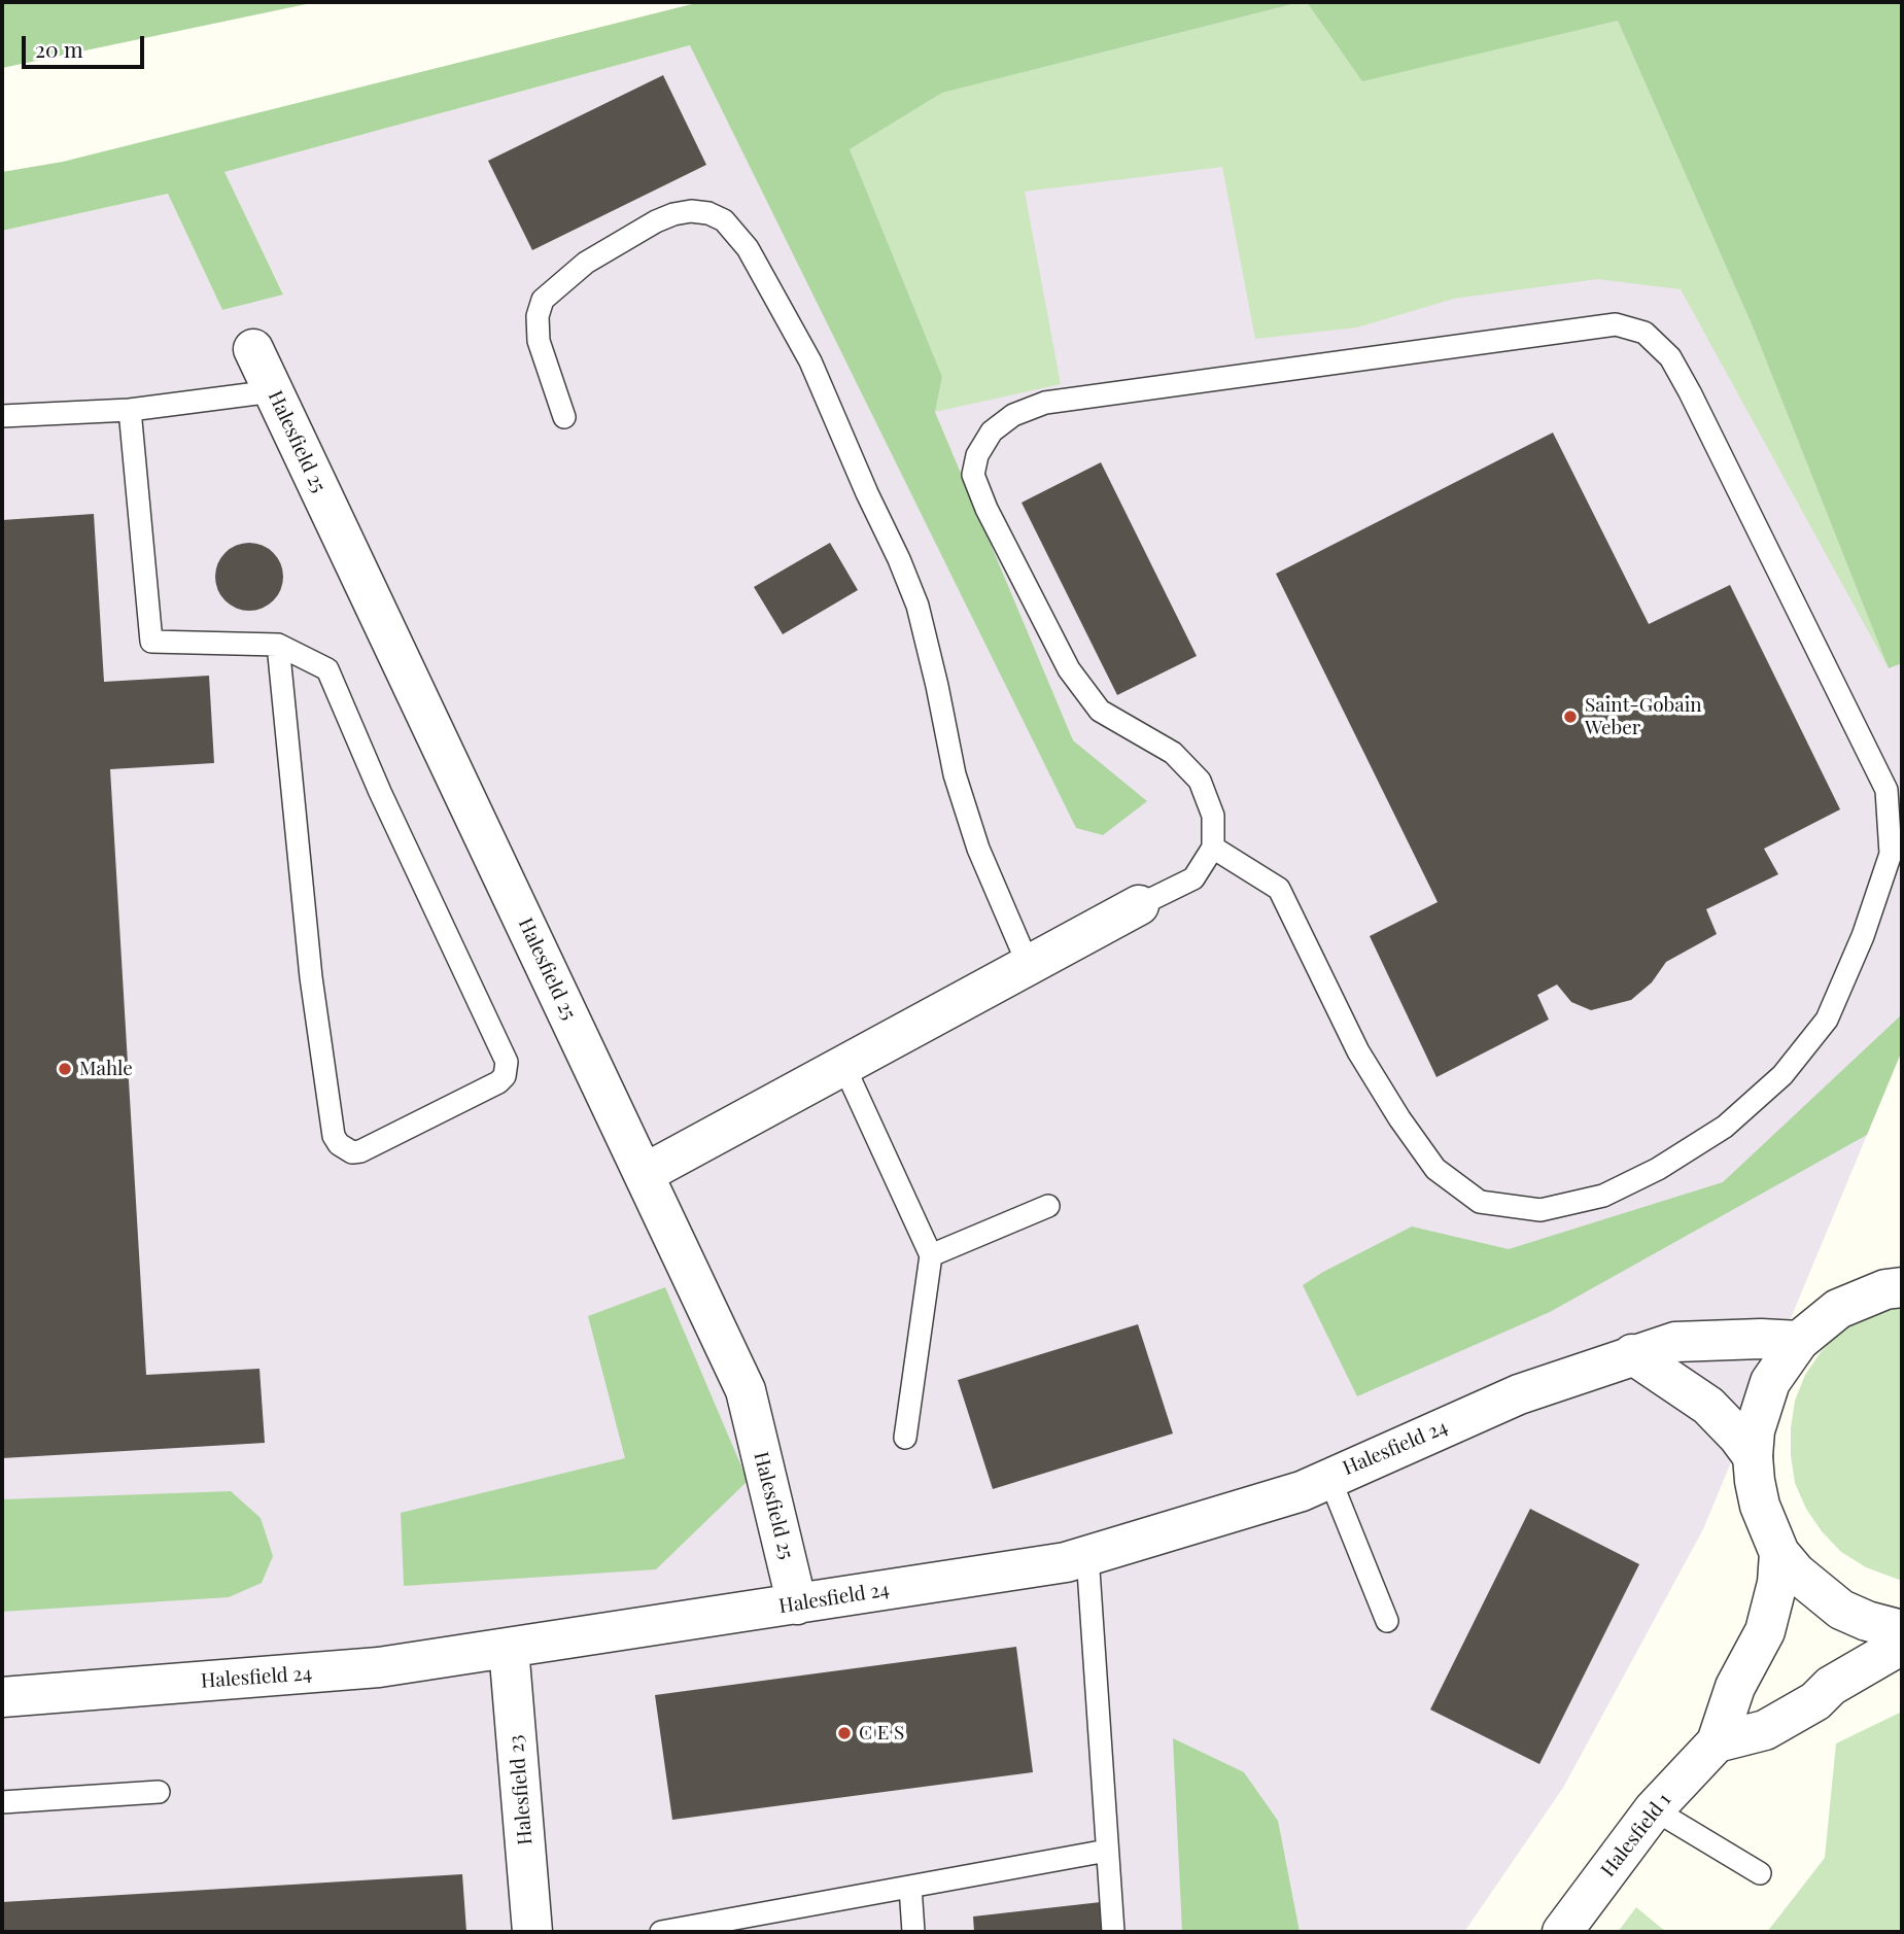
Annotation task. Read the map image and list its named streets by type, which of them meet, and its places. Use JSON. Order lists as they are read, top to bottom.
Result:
{
  "streets": {
    "street": [
      "Halesfield 25",
      "Halesfield 24",
      "Halesfield 23",
      "Halesfield 1"
    ]
  },
  "crossings": [
    ["Halesfield 25", "Halesfield 24"],
    ["Halesfield 24", "Halesfield 23"],
    ["Halesfield 24", "Halesfield 1"]
  ],
  "places": ["Saint-Gobain Weber", "Mahle", "C E S"],
  "scale_bar": "20 m"
}
